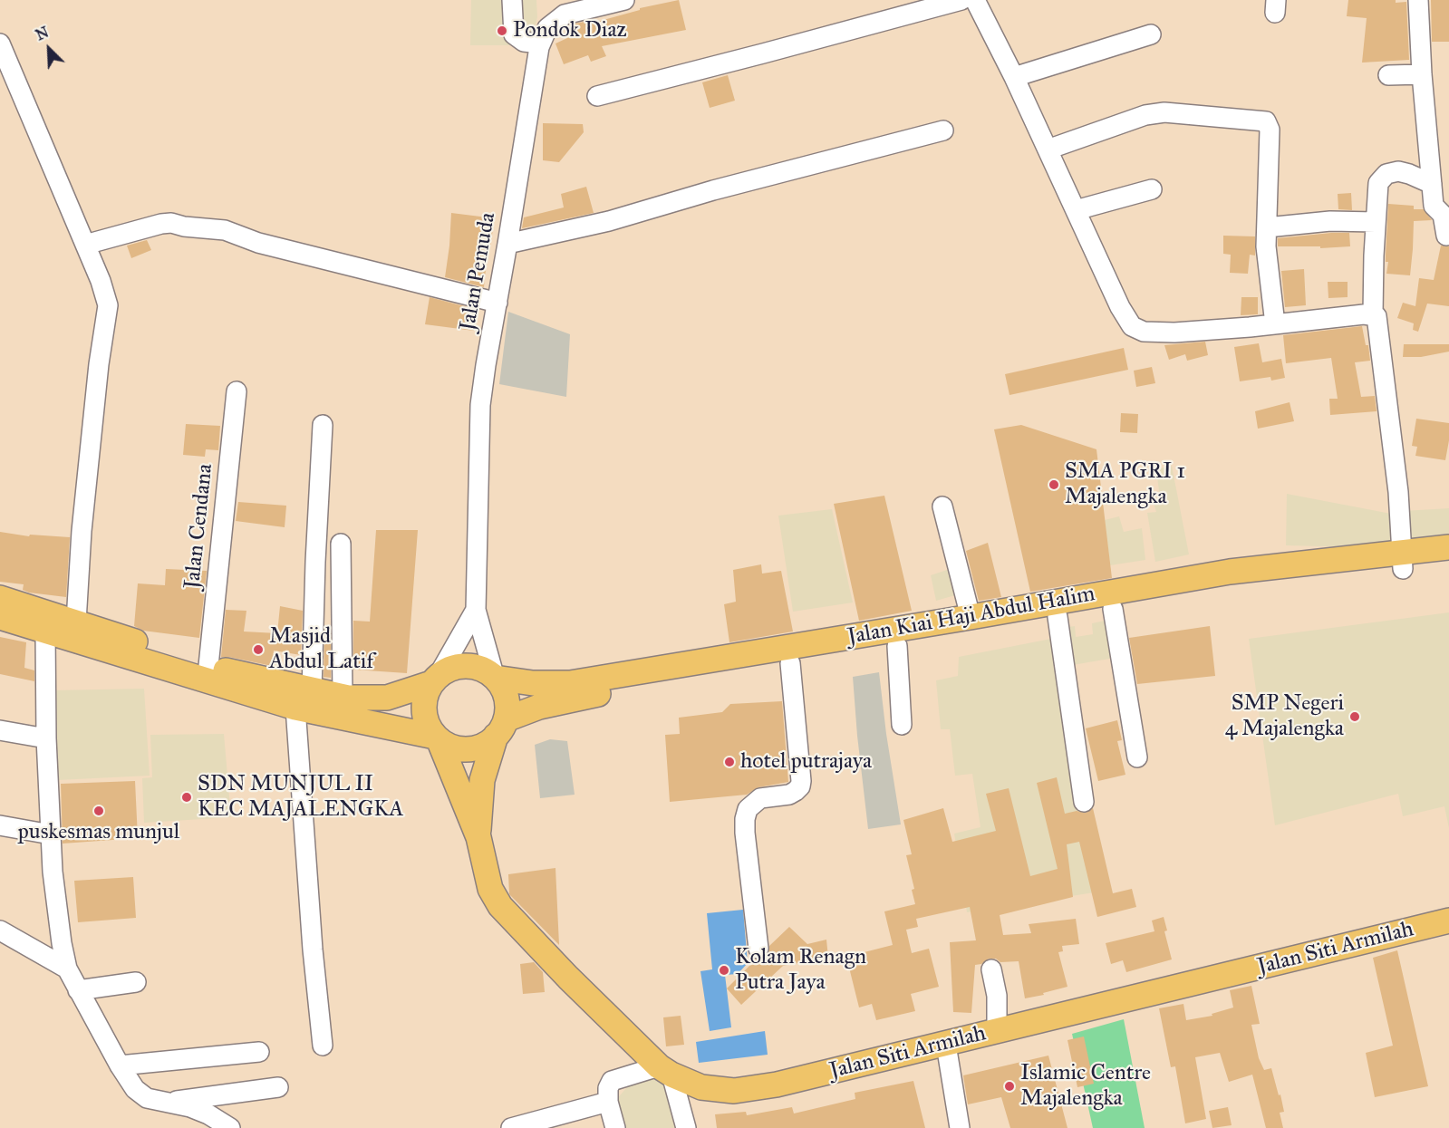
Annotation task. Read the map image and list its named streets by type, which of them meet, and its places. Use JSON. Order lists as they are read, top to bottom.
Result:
{
  "streets": {
    "main road": ["Jalan Kiai Haji Abdul Halim", "Jalan Siti Armilah"],
    "street": ["Jalan Pemuda", "Jalan Cendana"]
  },
  "places": [
    "Pondok Diaz",
    "SMA PGRI 1 Majalengka",
    "Masjid Abdul Latif",
    "SMP Negeri 4 Majalengka",
    "hotel putrajaya",
    "SDN MUNJUL II KEC MAJALENGKA",
    "puskesmas munjul",
    "Kolam Renagn Putra Jaya",
    "Islamic Centre Majalengka"
  ],
  "north": "top left"
}
